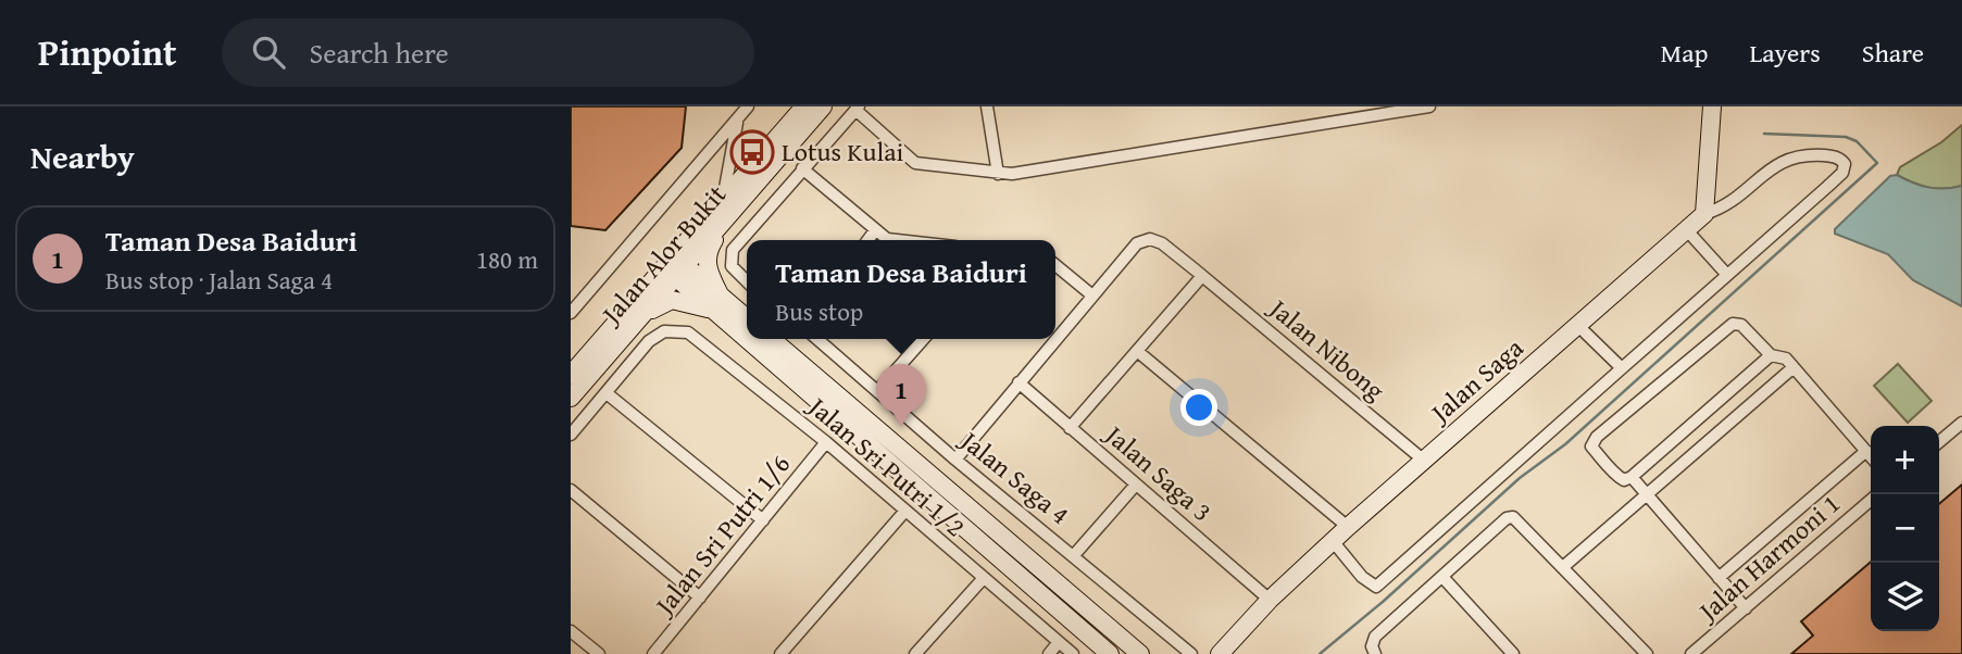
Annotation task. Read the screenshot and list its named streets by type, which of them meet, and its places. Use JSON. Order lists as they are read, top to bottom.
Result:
{
  "streets": {
    "main road": ["Jalan Alor Bukit", "Jalan Saga"],
    "street": [
      "Jalan Nibong",
      "Jalan Sri Putri 1/2",
      "Jalan Saga 3",
      "Jalan Saga 4",
      "Jalan Sri Putri 1/6",
      "Jalan Harmoni 1"
    ]
  },
  "crossings": [
    ["Jalan Nibong", "Jalan Saga"],
    ["Jalan Saga", "Jalan Saga 3"],
    ["Jalan Sri Putri 1/2", "Jalan Sri Putri 1/6"]
  ],
  "places": {
    "bus stop": ["Lotus Kulai"]
  },
  "page": {
    "header": "Pinpoint",
    "search": "Search here",
    "nav": ["Map", "Layers", "Share"],
    "heading": "Nearby",
    "list": [
      {
        "mark": "1",
        "name": "Taman Desa Baiduri",
        "note": "Bus stop · Jalan Saga 4",
        "value": "180 m"
      }
    ],
    "popup": ["Taman Desa Baiduri", "Bus stop"],
    "pins": "1",
    "map_buttons": ["+", "−"]
  }
}
